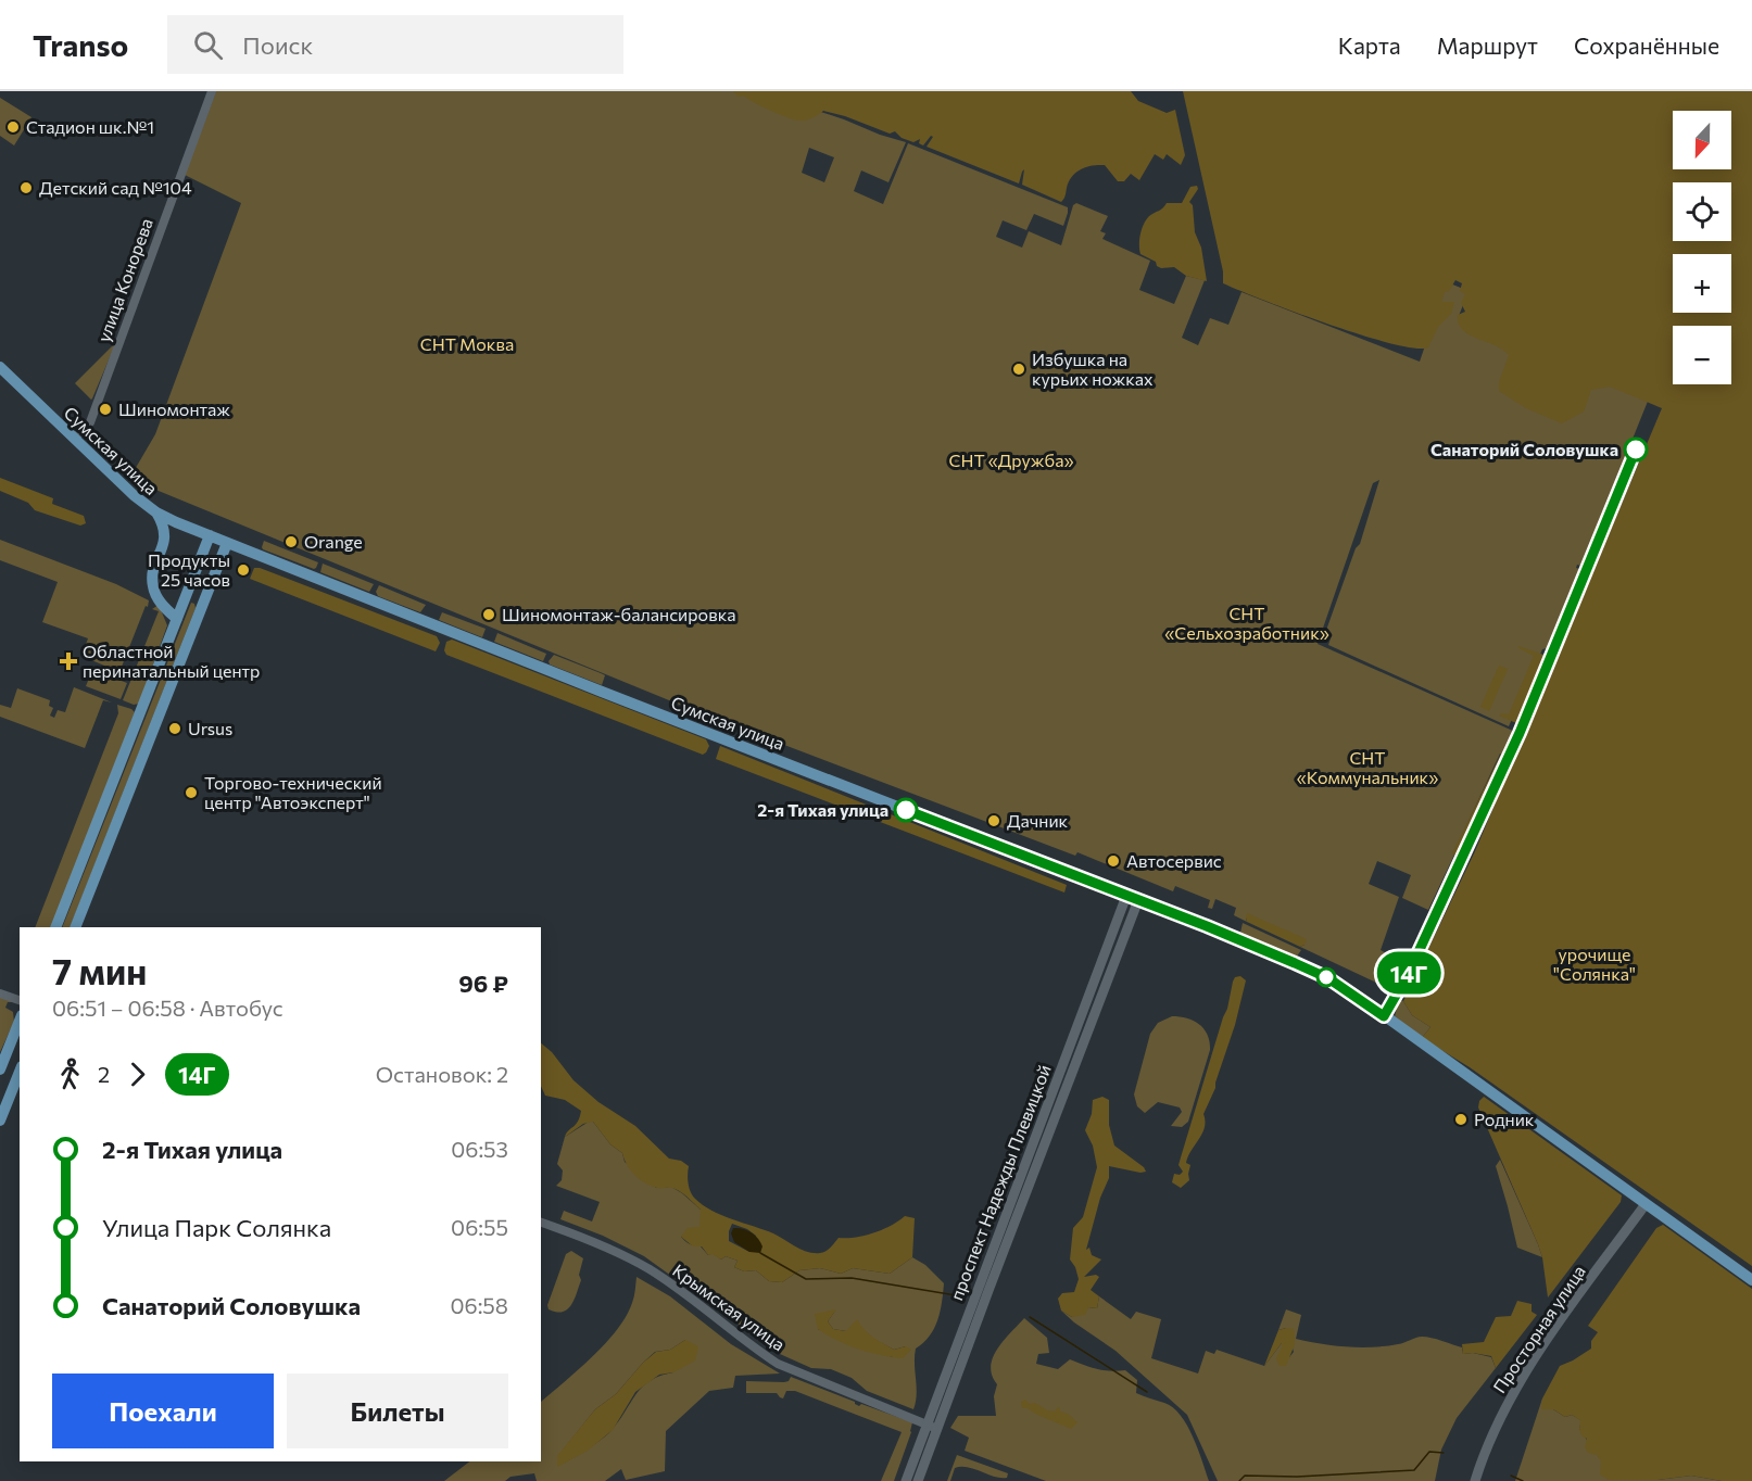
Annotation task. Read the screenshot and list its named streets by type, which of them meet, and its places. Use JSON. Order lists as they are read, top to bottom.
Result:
{
  "streets": {
    "main road": ["Сумская улица", "проспект Надежды Плевицкой", "Просторная улица"],
    "street": ["улица Конорева", "Крымская улица"]
  },
  "crossings": [
    ["улица Конорева", "Сумская улица"],
    ["Сумская улица", "проспект Надежды Плевицкой"],
    ["Сумская улица", "Просторная улица"],
    ["проспект Надежды Плевицкой", "Крымская улица"]
  ],
  "parks": [
    "СНТ Моква",
    "СНТ «Дружба»",
    "СНТ «Сельхозработник»",
    "СНТ «Коммунальник»",
    "урочище \"Солянка\""
  ],
  "places": {
    "other": [
      "Стадион шк.№1",
      "Детский сад №104",
      "Избушка на курьих ножках",
      "Шиномонтаж",
      "Санаторий Соловушка",
      "Orange",
      "Продукты 25 часов",
      "Шиномонтаж-балансировка",
      "Ursus",
      "Торгово-технический центр \"Автоэксперт\"",
      "2-я Тихая улица",
      "Дачник",
      "Автосервис",
      "Родник"
    ],
    "health": ["Областной перинатальный центр"]
  },
  "lines": ["bus line 14Г"],
  "north": "bottom",
  "page": {
    "header": "Transo",
    "search": "Поиск",
    "nav": ["Карта", "Маршрут", "Сохранённые"],
    "on_map": "14Г",
    "map_buttons": ["+", "−"],
    "heading": ["7 мин", "06:51 – 06:58 · Автобус", "96 ₽"],
    "legs": ["2", "14Г", "Остановок: 2"],
    "list": [
      {
        "name": "2-я Тихая улица",
        "value": "06:53"
      },
      {
        "name": "Улица Парк Солянка",
        "value": "06:55"
      },
      {
        "name": "Санаторий Соловушка",
        "value": "06:58"
      }
    ],
    "buttons": ["Поехали", "Билеты"]
  }
}
